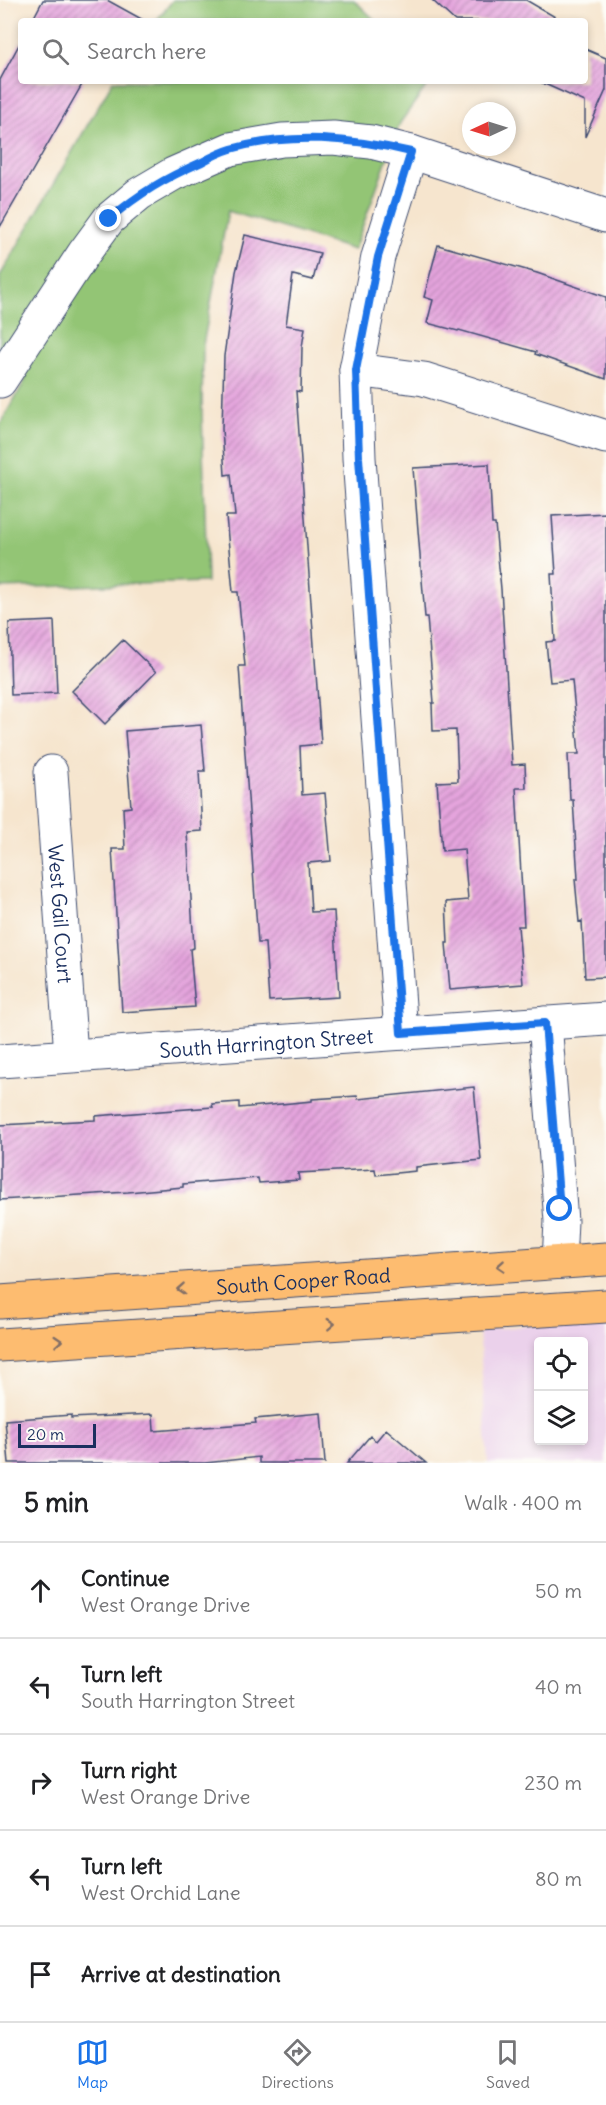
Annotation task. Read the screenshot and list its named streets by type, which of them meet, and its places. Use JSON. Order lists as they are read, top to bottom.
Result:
{
  "streets": {
    "main road": ["South Cooper Road"],
    "street": ["West Gail Court", "South Harrington Street"]
  },
  "crossings": [
    ["West Gail Court", "South Harrington Street"]
  ],
  "scale_bar": "20 m",
  "north": "left",
  "page": {
    "search": "Search here",
    "scale": "20 m",
    "heading": ["5 min", "Walk · 400 m"],
    "list": [
      ["Continue", "West Orange Drive", "50 m"],
      ["Turn left", "South Harrington Street", "40 m"],
      ["Turn right", "West Orange Drive", "230 m"],
      ["Turn left", "West Orchid Lane", "80 m"],
      "Arrive at destination"
    ],
    "nav": ["Map", "Directions", "Saved"]
  }
}
